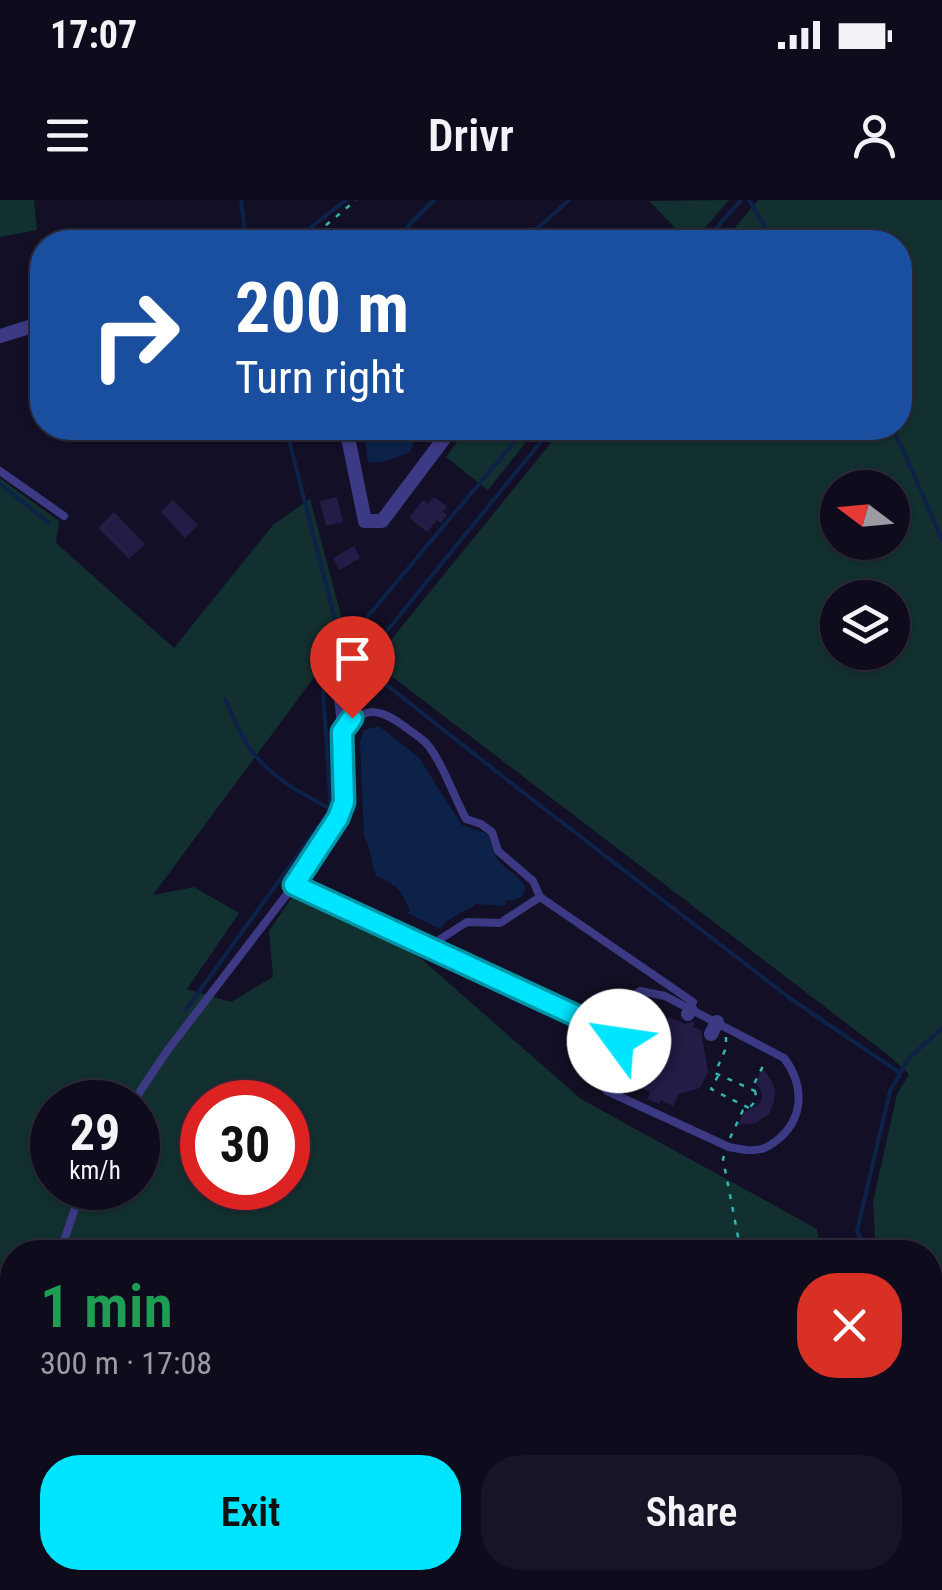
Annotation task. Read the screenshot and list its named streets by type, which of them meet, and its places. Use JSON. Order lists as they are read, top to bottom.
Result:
{
  "north": "left",
  "page": {
    "status": "17:07",
    "header": "Drivr",
    "turn": ["200 m", "Turn right"],
    "speed": "29 km/h",
    "limit": "30",
    "heading": ["1 min", "300 m · 17:08"],
    "buttons": ["Exit", "Share"]
  }
}
